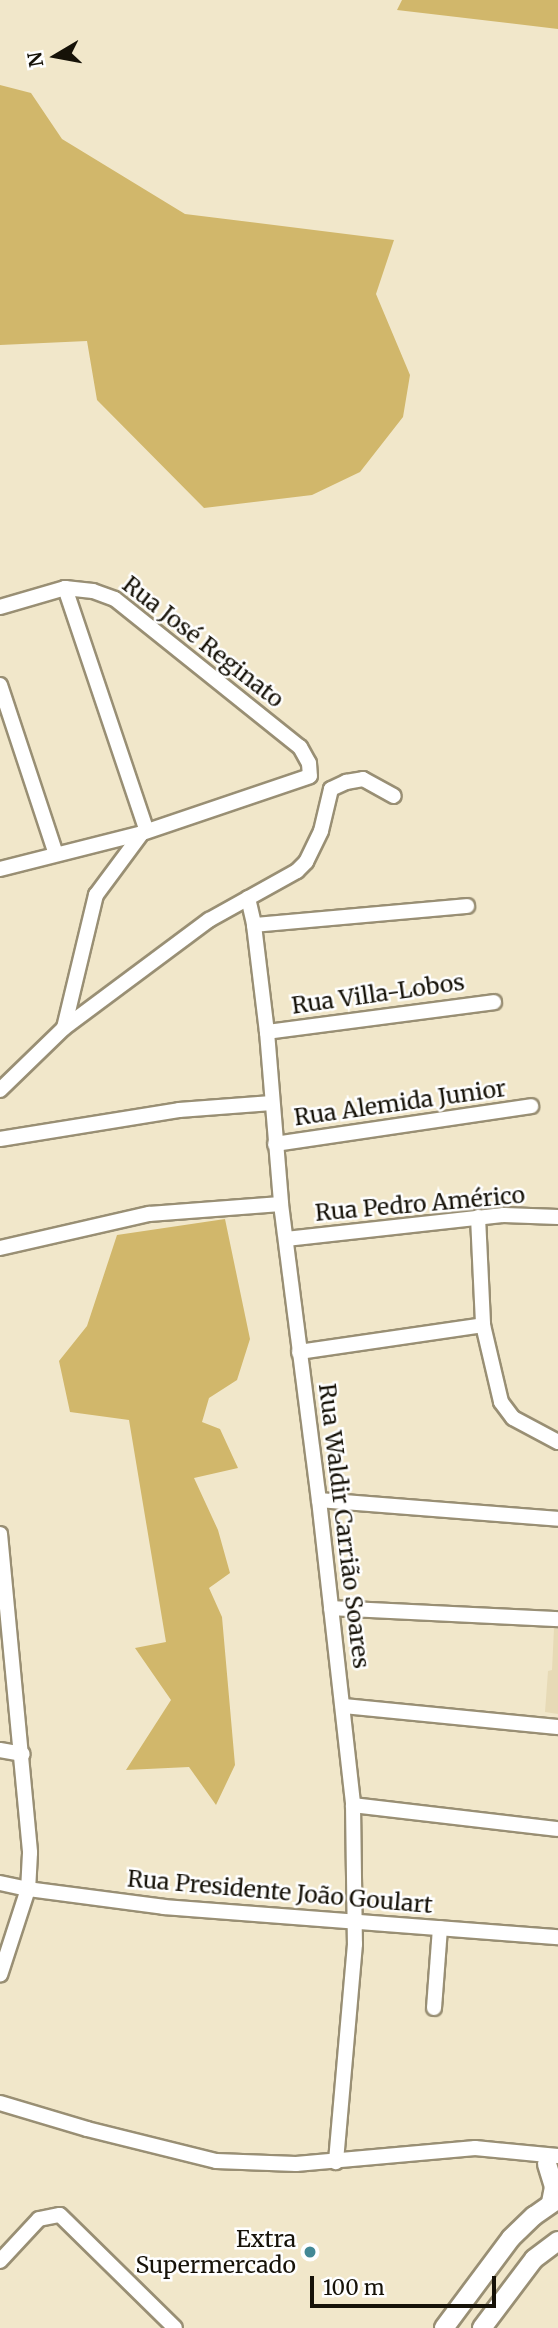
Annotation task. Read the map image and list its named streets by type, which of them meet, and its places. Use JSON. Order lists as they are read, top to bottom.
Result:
{
  "streets": {
    "street": [
      "Rua José Reginato",
      "Rua Villa-Lobos",
      "Rua Alemida Junior",
      "Rua Pedro Américo",
      "Rua Waldir Carrião Soares",
      "Rua Presidente João Goulart"
    ]
  },
  "crossings": [
    ["Rua Villa-Lobos", "Rua Waldir Carrião Soares"],
    ["Rua Alemida Junior", "Rua Waldir Carrião Soares"],
    ["Rua Pedro Américo", "Rua Waldir Carrião Soares"],
    ["Rua Waldir Carrião Soares", "Rua Presidente João Goulart"]
  ],
  "places": ["Extra Supermercado"],
  "scale_bar": "100 m",
  "north": "left"
}
